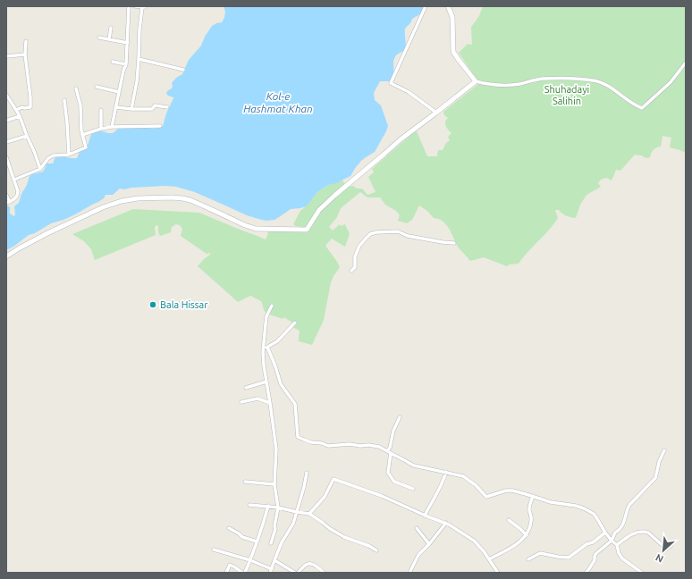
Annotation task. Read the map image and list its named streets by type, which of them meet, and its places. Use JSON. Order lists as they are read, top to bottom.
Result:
{
  "water": ["Kol-e Hashmat Khan"],
  "parks": ["Shuhadayi Salihin"],
  "places": ["Bala Hissar"],
  "north": "bottom left"
}
